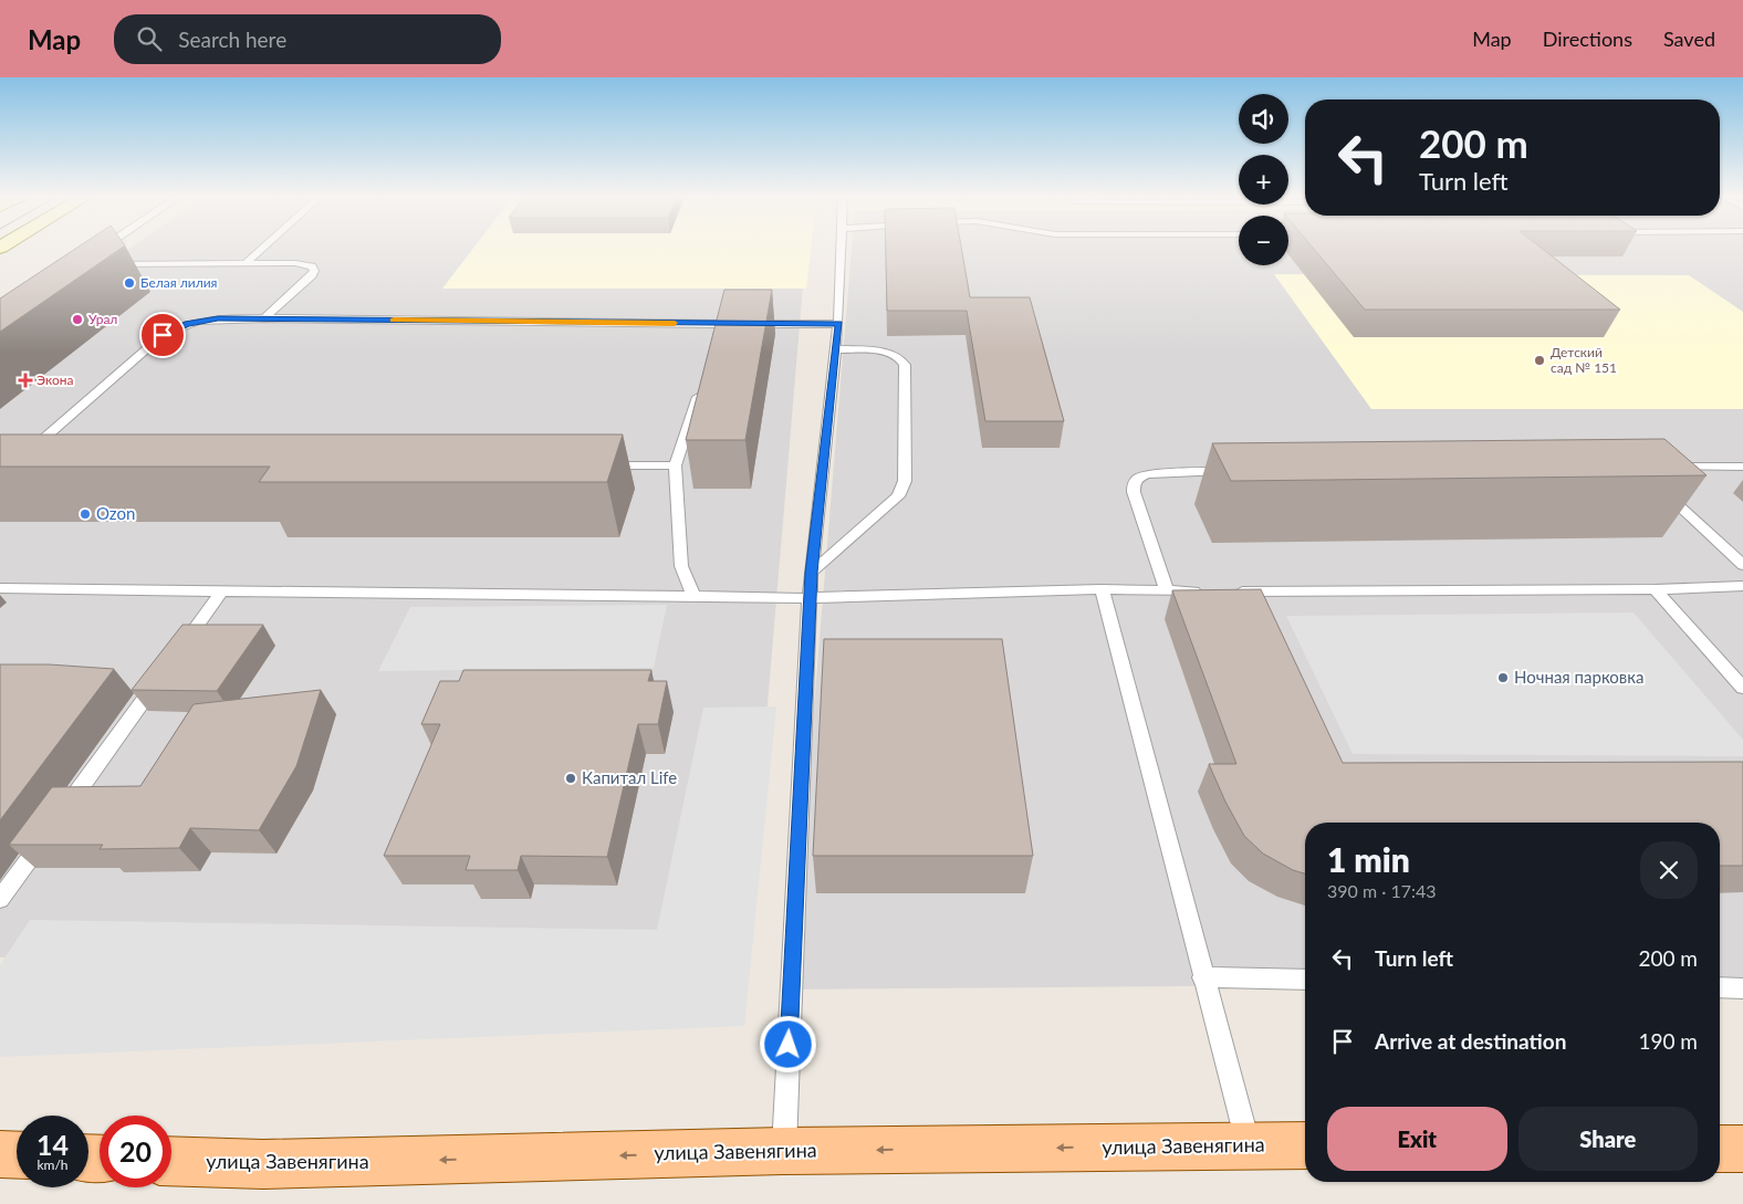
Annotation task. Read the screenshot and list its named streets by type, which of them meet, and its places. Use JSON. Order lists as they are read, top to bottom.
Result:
{
  "streets": {
    "main road": ["улица Завенягина"]
  },
  "one_way": ["улица Завенягина"],
  "places": {
    "other": [
      "Белая лилия",
      "Урал",
      "Детский сад № 151",
      "Ozon",
      "Ночная парковка",
      "Капитал Life"
    ],
    "health": ["Экона"]
  },
  "page": {
    "header": "Map",
    "search": "Search here",
    "nav": ["Map", "Directions", "Saved"],
    "map_buttons": ["+", "−"],
    "turn": ["200 m", "Turn left"],
    "heading": ["1 min", "390 m · 17:43"],
    "list": [
      {
        "name": "Turn left",
        "value": "200 m"
      },
      {
        "name": "Arrive at destination",
        "value": "190 m"
      }
    ],
    "buttons": ["Exit", "Share"],
    "speed": "14 km/h",
    "limit": "20"
  }
}
